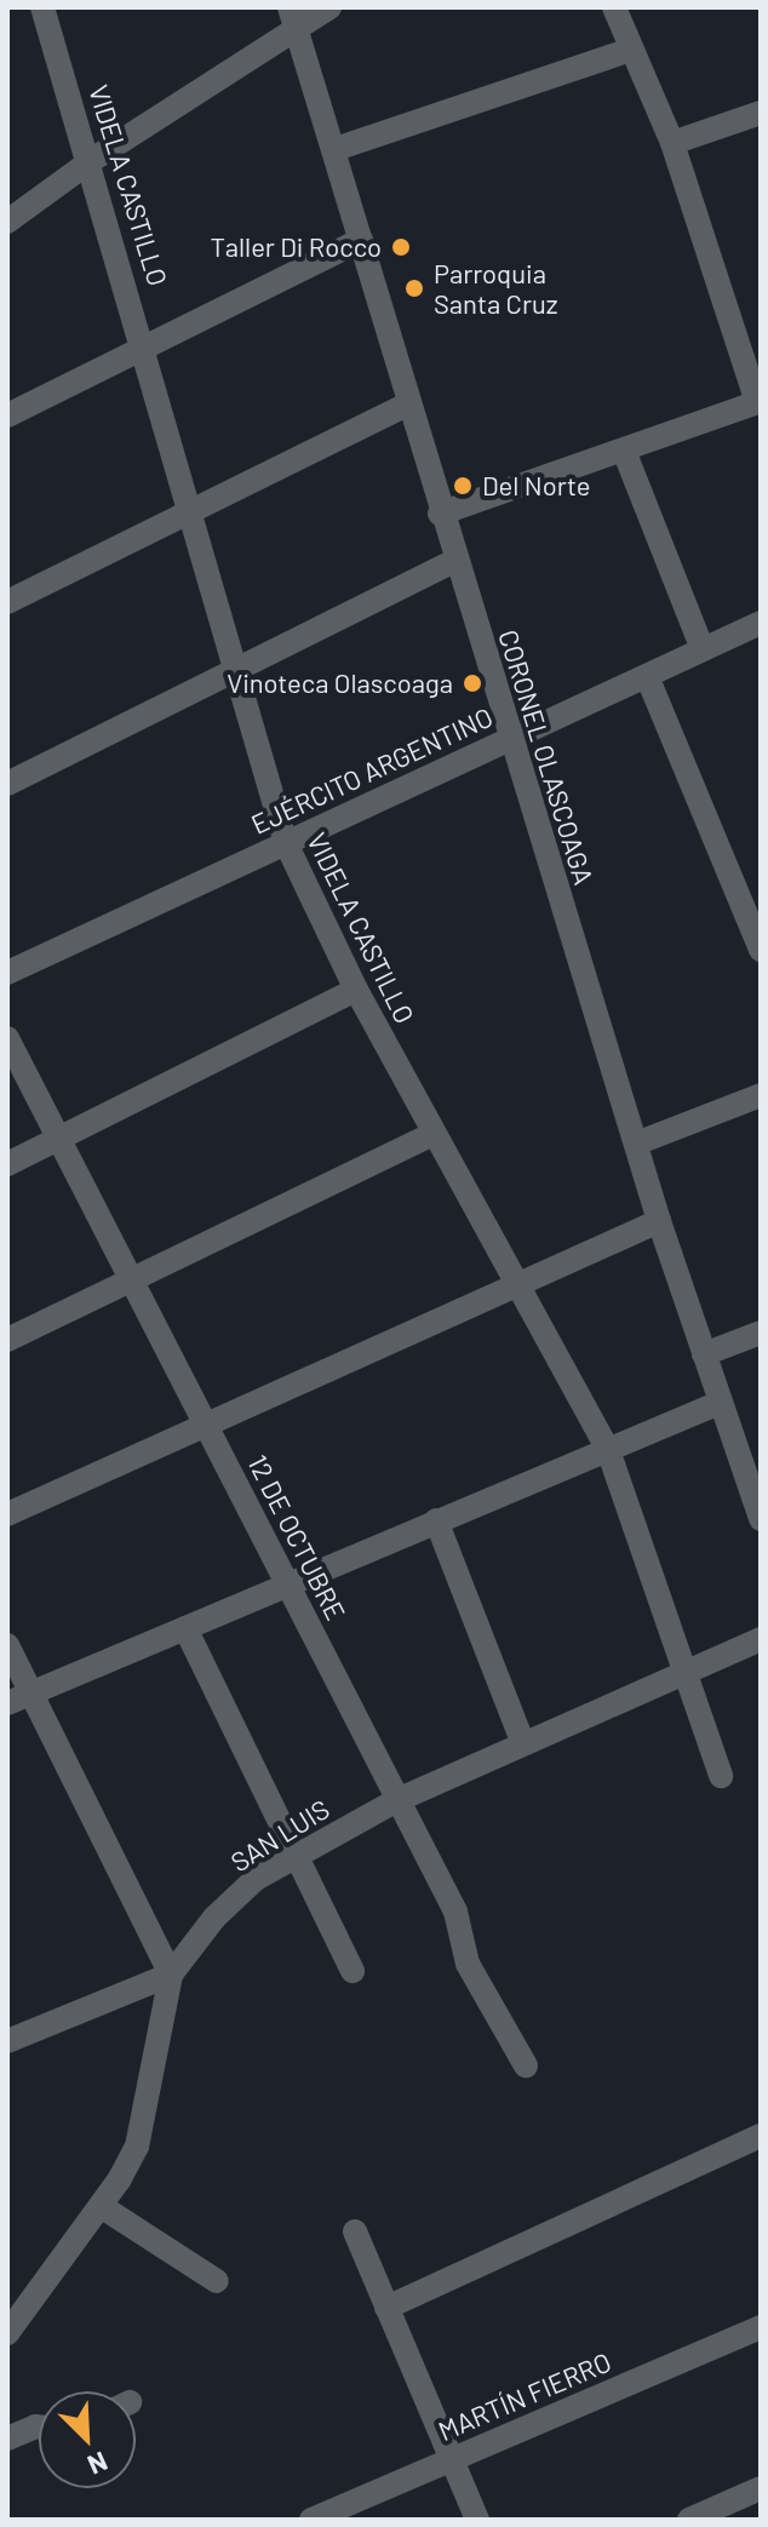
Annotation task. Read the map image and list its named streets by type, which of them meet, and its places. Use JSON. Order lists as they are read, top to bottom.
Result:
{
  "streets": {
    "street": [
      "VIDELA CASTILLO",
      "CORONEL OLASCOAGA",
      "EJÉRCITO ARGENTINO",
      "12 DE OCTUBRE",
      "SAN LUIS",
      "MARTÍN FIERRO"
    ]
  },
  "crossings": [
    ["VIDELA CASTILLO", "EJÉRCITO ARGENTINO"],
    ["VIDELA CASTILLO", "SAN LUIS"],
    ["CORONEL OLASCOAGA", "EJÉRCITO ARGENTINO"],
    ["12 DE OCTUBRE", "SAN LUIS"]
  ],
  "places": [
    "Taller Di Rocco",
    "Parroquia Santa Cruz",
    "Del Norte",
    "Vinoteca Olascoaga"
  ],
  "north": "bottom right"
}
